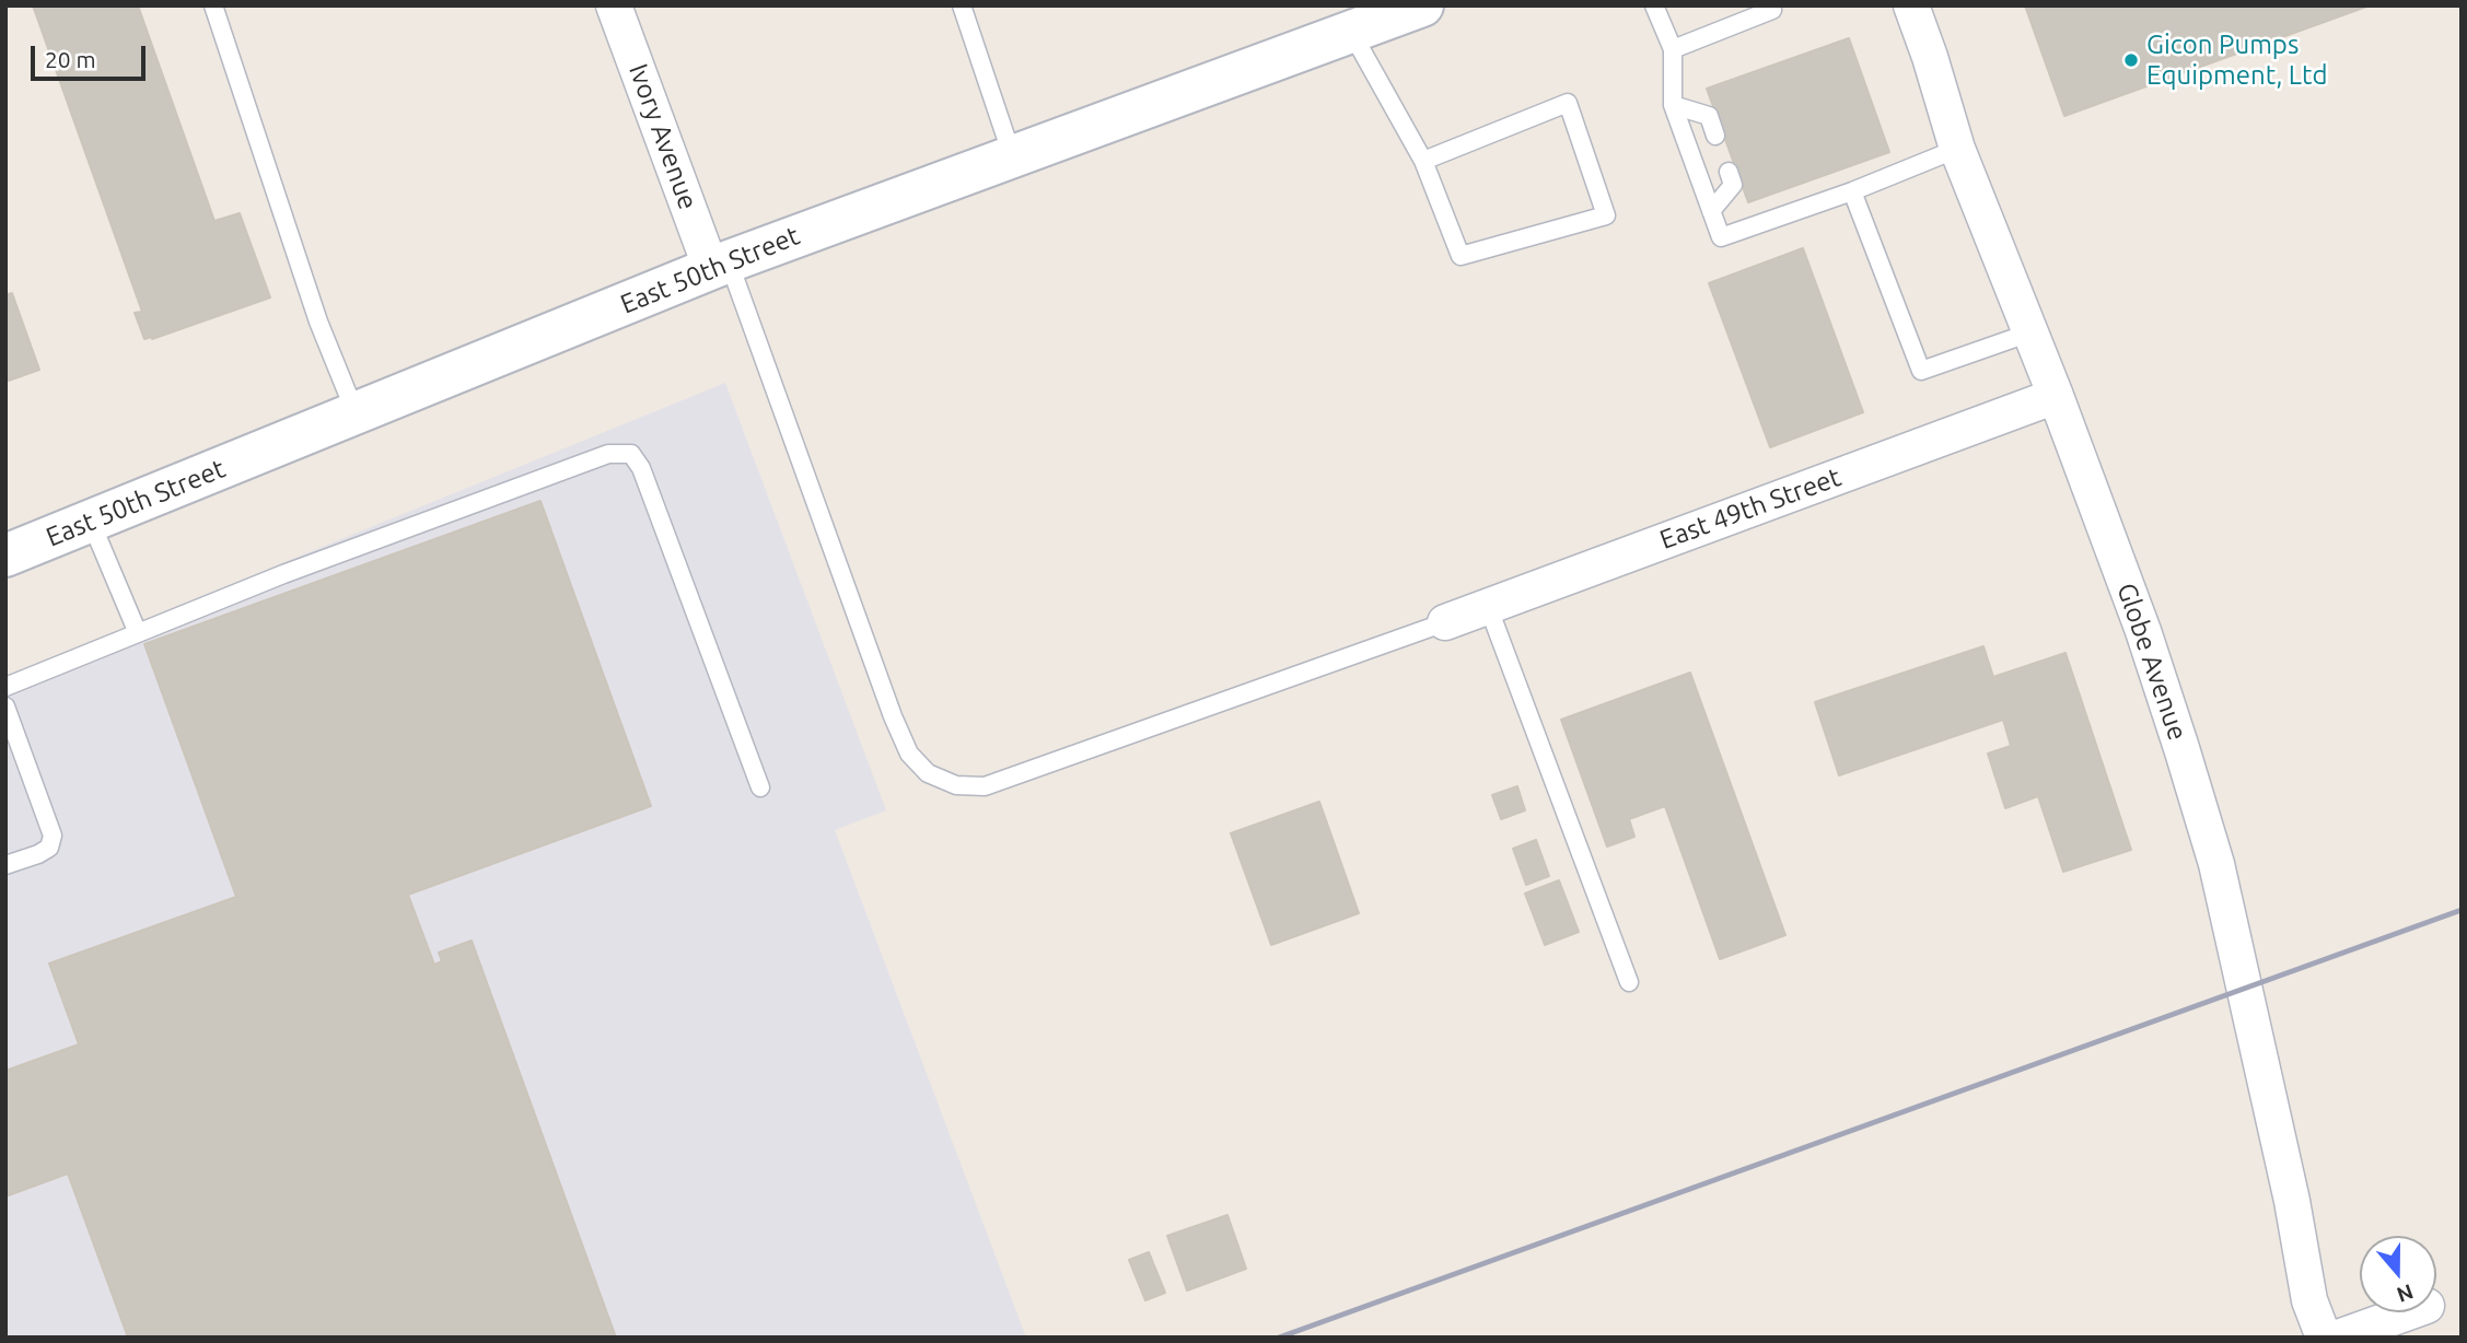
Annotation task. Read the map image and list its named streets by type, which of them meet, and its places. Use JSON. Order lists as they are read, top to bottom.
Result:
{
  "streets": {
    "main road": ["East 50th Street"],
    "street": ["Ivory Avenue", "East 49th Street", "Globe Avenue"]
  },
  "crossings": [
    ["Ivory Avenue", "East 50th Street"],
    ["East 49th Street", "Globe Avenue"]
  ],
  "places": ["Gicon Pumps Equipment, Ltd"],
  "scale_bar": "20 m",
  "north": "bottom"
}
